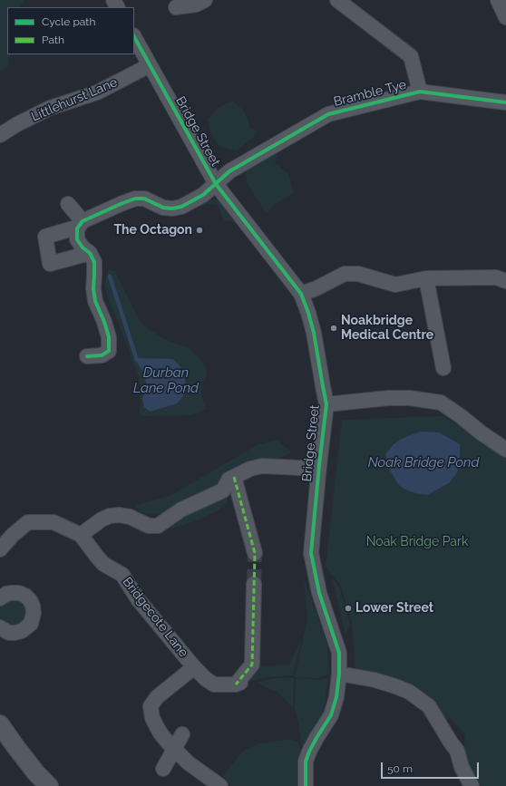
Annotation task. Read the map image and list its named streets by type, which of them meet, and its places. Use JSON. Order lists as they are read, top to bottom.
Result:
{
  "streets": {
    "street": [
      "Bramble Tye",
      "Littlehurst Lane",
      "Bridge Street",
      "Bridgecote Lane"
    ]
  },
  "crossings": [
    ["Bramble Tye", "Bridge Street"],
    ["Littlehurst Lane", "Bridge Street"]
  ],
  "water": ["Durban Lane Pond", "Noak Bridge Pond"],
  "parks": ["Noak Bridge Park"],
  "places": ["The Octagon", "Noakbridge Medical Centre", "Lower Street"],
  "legend": ["Cycle path", "Path"],
  "scale_bar": "50 m"
}
